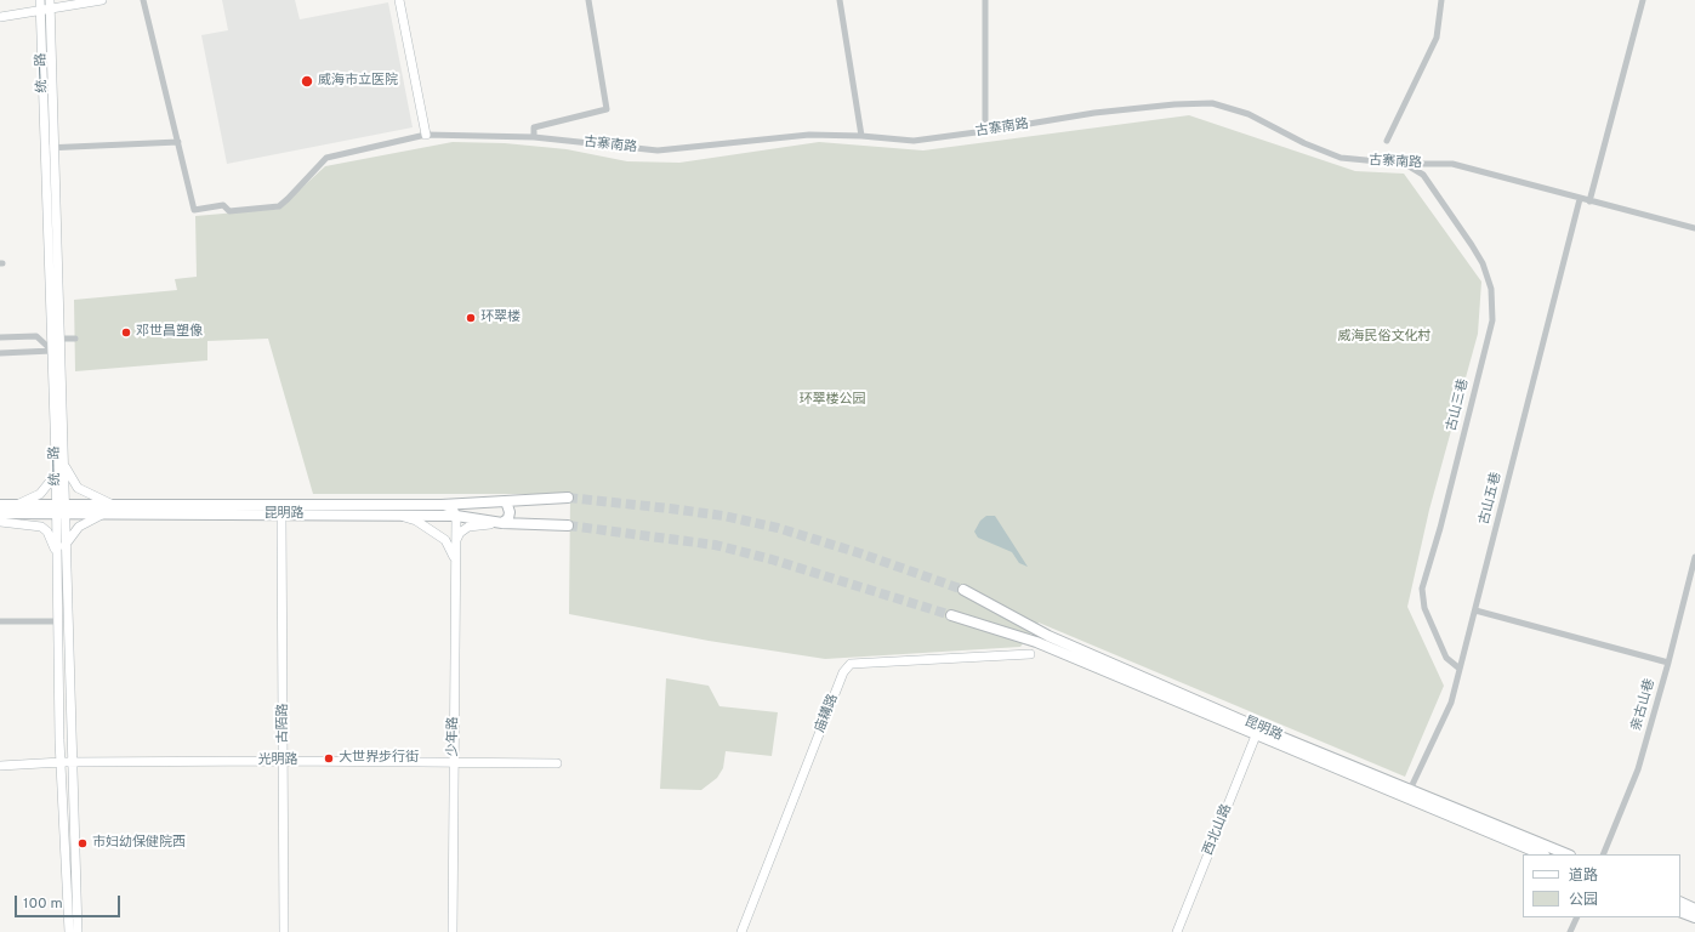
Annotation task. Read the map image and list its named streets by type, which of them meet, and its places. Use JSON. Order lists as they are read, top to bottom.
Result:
{
  "streets": {
    "main road": ["昆明路"],
    "street": [
      "统一路",
      "古寨南路",
      "古山三巷",
      "古山五巷",
      "亲古山巷",
      "庙耩路",
      "古陌路",
      "少年路",
      "光明路",
      "西北山路"
    ]
  },
  "crossings": [
    ["统一路", "昆明路"],
    ["统一路", "光明路"],
    ["古寨南路", "古山三巷"],
    ["古寨南路", "古山五巷"],
    ["古山三巷", "古山五巷"],
    ["古山五巷", "昆明路"],
    ["昆明路", "古陌路"],
    ["昆明路", "少年路"],
    ["昆明路", "西北山路"],
    ["古陌路", "光明路"],
    ["少年路", "光明路"]
  ],
  "parks": ["威海民俗文化村", "环翠楼公园"],
  "places": [
    "威海市立医院",
    "环翠楼",
    "邓世昌塑像",
    "大世界步行街",
    "市妇幼保健院西"
  ],
  "legend": ["道路", "公园"],
  "scale_bar": "100 m"
}
